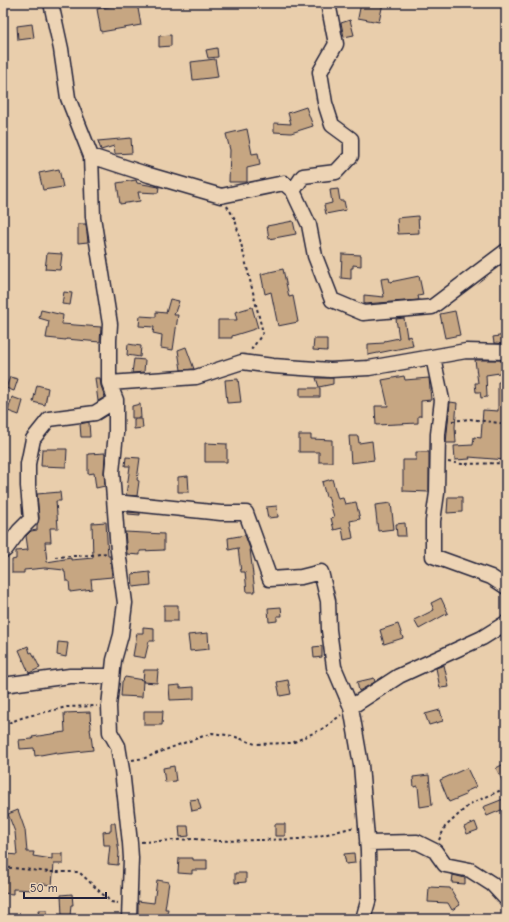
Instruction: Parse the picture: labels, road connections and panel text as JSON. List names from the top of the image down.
{
  "scale_bar": "50 m"
}
